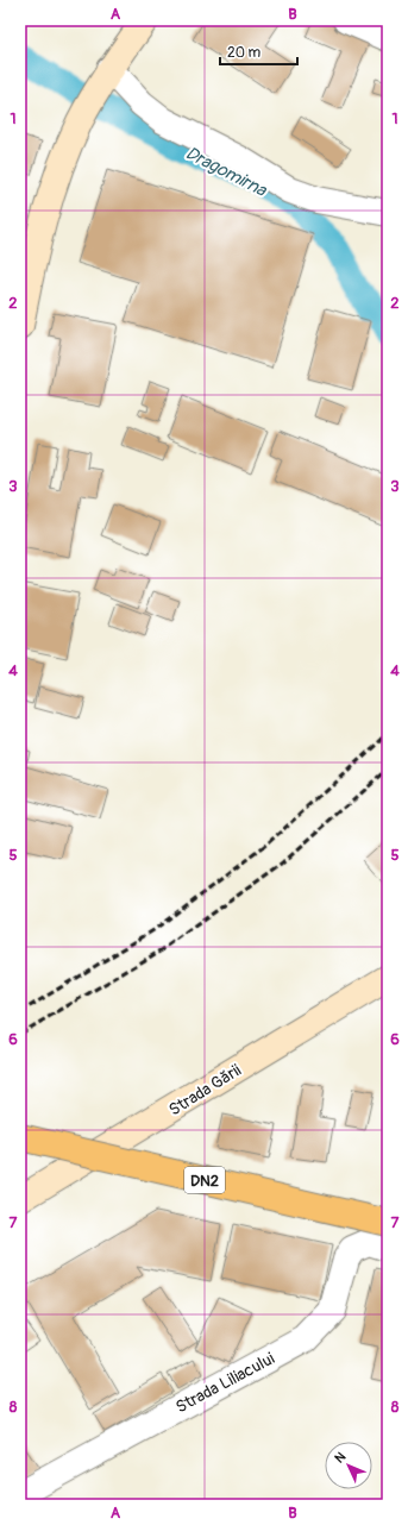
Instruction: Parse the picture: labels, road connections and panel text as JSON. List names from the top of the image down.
{
  "streets": {
    "main road": ["DN2"],
    "street": ["Strada Gării", "Strada Liliacului"]
  },
  "water": ["Dragomirna"],
  "scale_bar": "20 m",
  "north": "top left",
  "grid": {
    "columns": ["A", "B"],
    "rows": [
      "1",
      "2",
      "3",
      "4",
      "5",
      "6",
      "7",
      "8"
    ]
  }
}
